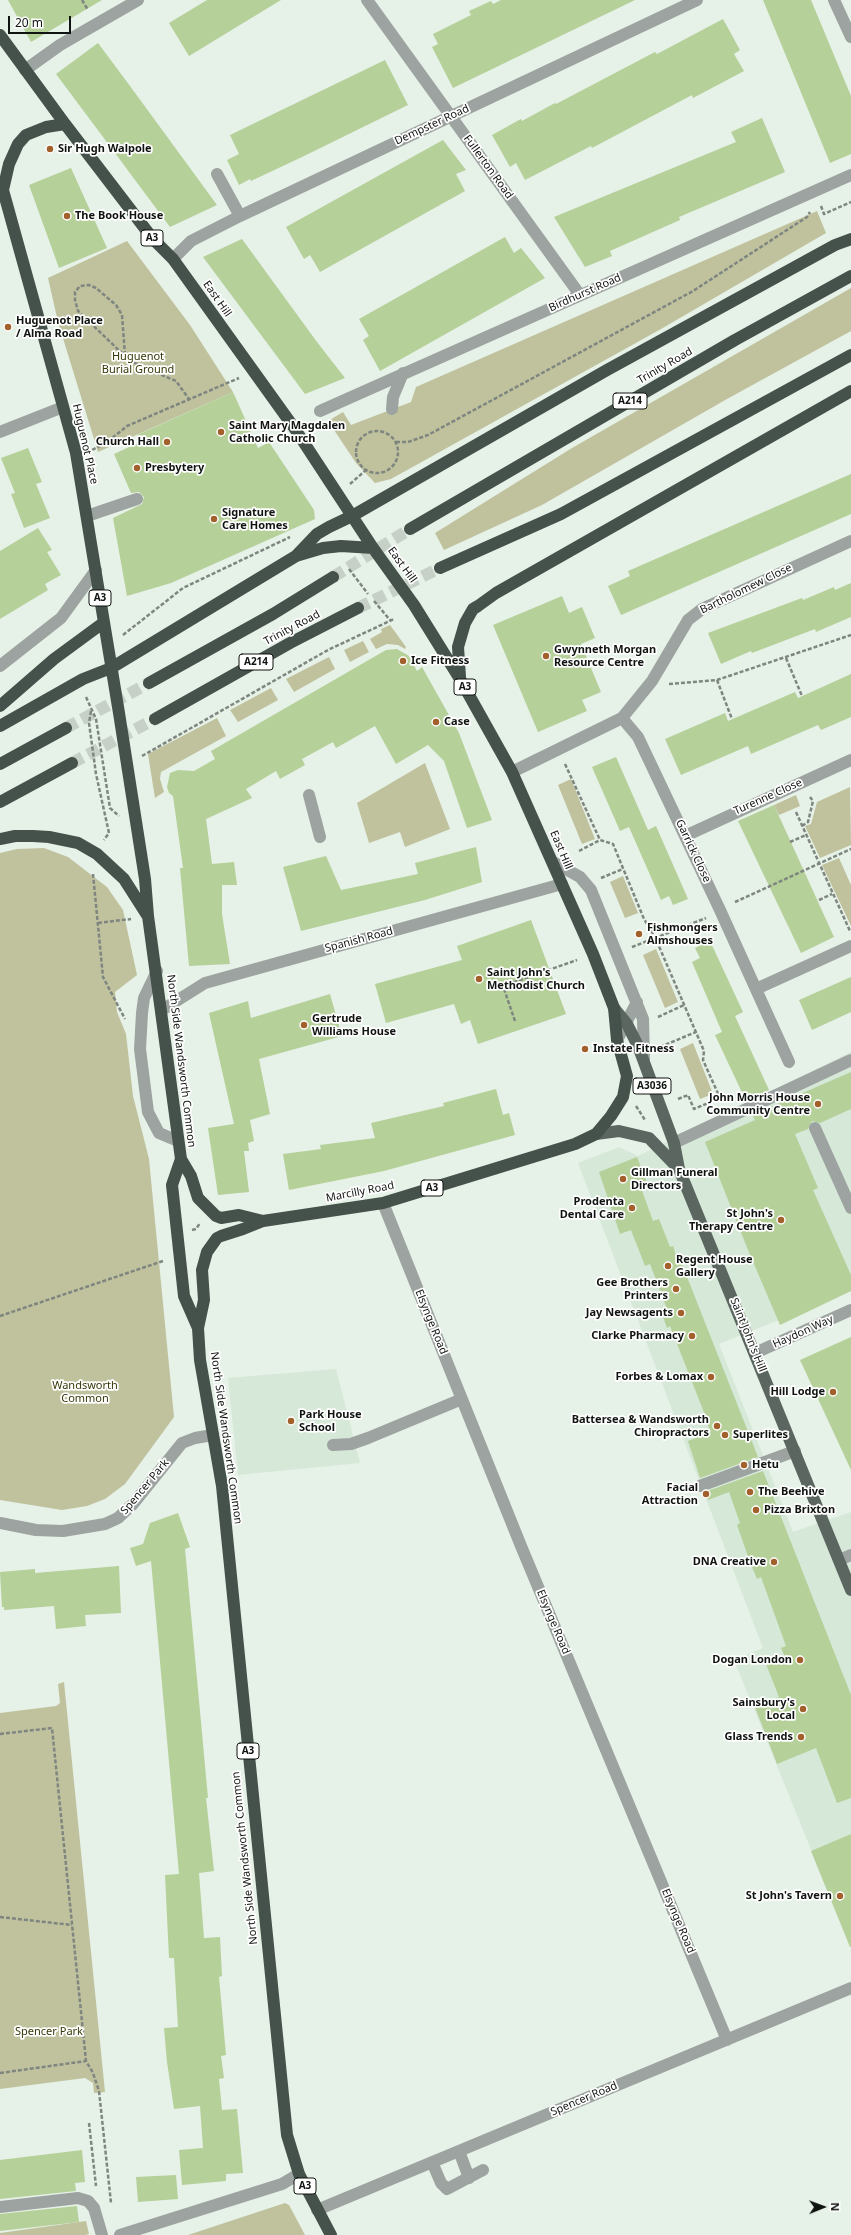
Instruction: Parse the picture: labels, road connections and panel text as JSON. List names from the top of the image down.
{
  "streets": {
    "highway": [
      "A3",
      "East Hill",
      "Trinity Road",
      "A214",
      "Huguenot Place",
      "North Side Wandsworth Common",
      "Marcilly Road"
    ],
    "main road": ["A3036", "Saint John's Hill"],
    "street": [
      "Dempster Road",
      "Fullerton Road",
      "Birdhurst Road",
      "Bartholomew Close",
      "Turenne Close",
      "Garrick Close",
      "Spanish Road",
      "Elsynge Road",
      "Haydon Way",
      "Spencer Park",
      "Spencer Road"
    ]
  },
  "crossings": [
    ["Dempster Road", "Fullerton Road"],
    ["Dempster Road", "East Hill"],
    ["Fullerton Road", "Birdhurst Road"],
    ["A3", "East Hill"],
    ["A3", "Huguenot Place"],
    ["A3", "North Side Wandsworth Common"],
    ["A3", "Marcilly Road"],
    ["East Hill", "Bartholomew Close"],
    ["East Hill", "Spanish Road"],
    ["East Hill", "Marcilly Road"],
    ["East Hill", "Saint John's Hill"],
    ["Huguenot Place", "North Side Wandsworth Common"],
    ["Bartholomew Close", "Garrick Close"],
    ["Turenne Close", "Garrick Close"],
    ["Spanish Road", "North Side Wandsworth Common"],
    ["North Side Wandsworth Common", "Marcilly Road"],
    ["North Side Wandsworth Common", "Spencer Park"],
    ["North Side Wandsworth Common", "Spencer Road"],
    ["Marcilly Road", "Elsynge Road"],
    ["Marcilly Road", "Saint John's Hill"],
    ["Elsynge Road", "Spencer Road"],
    ["Haydon Way", "Saint John's Hill"]
  ],
  "parks": ["Huguenot Burial Ground", "Wandsworth Common", "Spencer Park"],
  "places": [
    "Sir Hugh Walpole",
    "The Book House",
    "Huguenot Place / Alma Road",
    "Saint Mary Magdalen Catholic Church",
    "Church Hall",
    "Presbytery",
    "Signature Care Homes",
    "Gwynneth Morgan Resource Centre",
    "Ice Fitness",
    "Case",
    "Fishmongers Almshouses",
    "Saint John's Methodist Church",
    "Gertrude Williams House",
    "Instate Fitness",
    "John Morris House Community Centre",
    "Gillman Funeral Directors",
    "Prodenta Dental Care",
    "St John's Therapy Centre",
    "Regent House Gallery",
    "Gee Brothers Printers",
    "Jay Newsagents",
    "Clarke Pharmacy",
    "Forbes & Lomax",
    "Hill Lodge",
    "Park House School",
    "Battersea & Wandsworth Chiropractors",
    "Superlites",
    "Hetu",
    "The Beehive",
    "Facial Attraction",
    "Pizza Brixton",
    "DNA Creative",
    "Dogan London",
    "Sainsbury's Local",
    "Glass Trends",
    "St John's Tavern"
  ],
  "scale_bar": "20 m",
  "north": "right"
}
